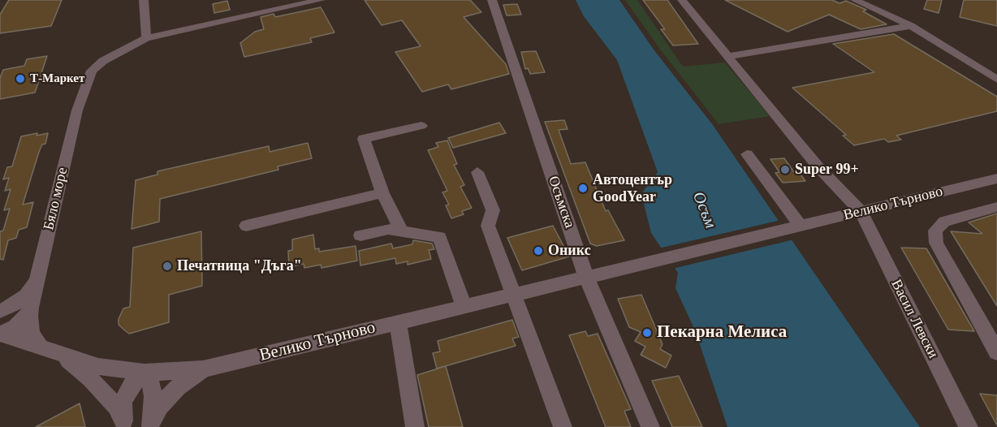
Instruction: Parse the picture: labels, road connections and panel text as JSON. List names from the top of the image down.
{
  "streets": {
    "street": [
      "Бяло море",
      "Осъмска",
      "Велико Търново",
      "Васил Левски"
    ]
  },
  "crossings": [
    ["Осъмска", "Велико Търново"],
    ["Велико Търново", "Васил Левски"]
  ],
  "water": ["Осъм"],
  "places": [
    "Т-Маркет",
    "Super 99+",
    "Автоцентър GoodYear",
    "Оникс",
    "Печатница \"Дъга\"",
    "Пекарна Мелиса"
  ]
}
